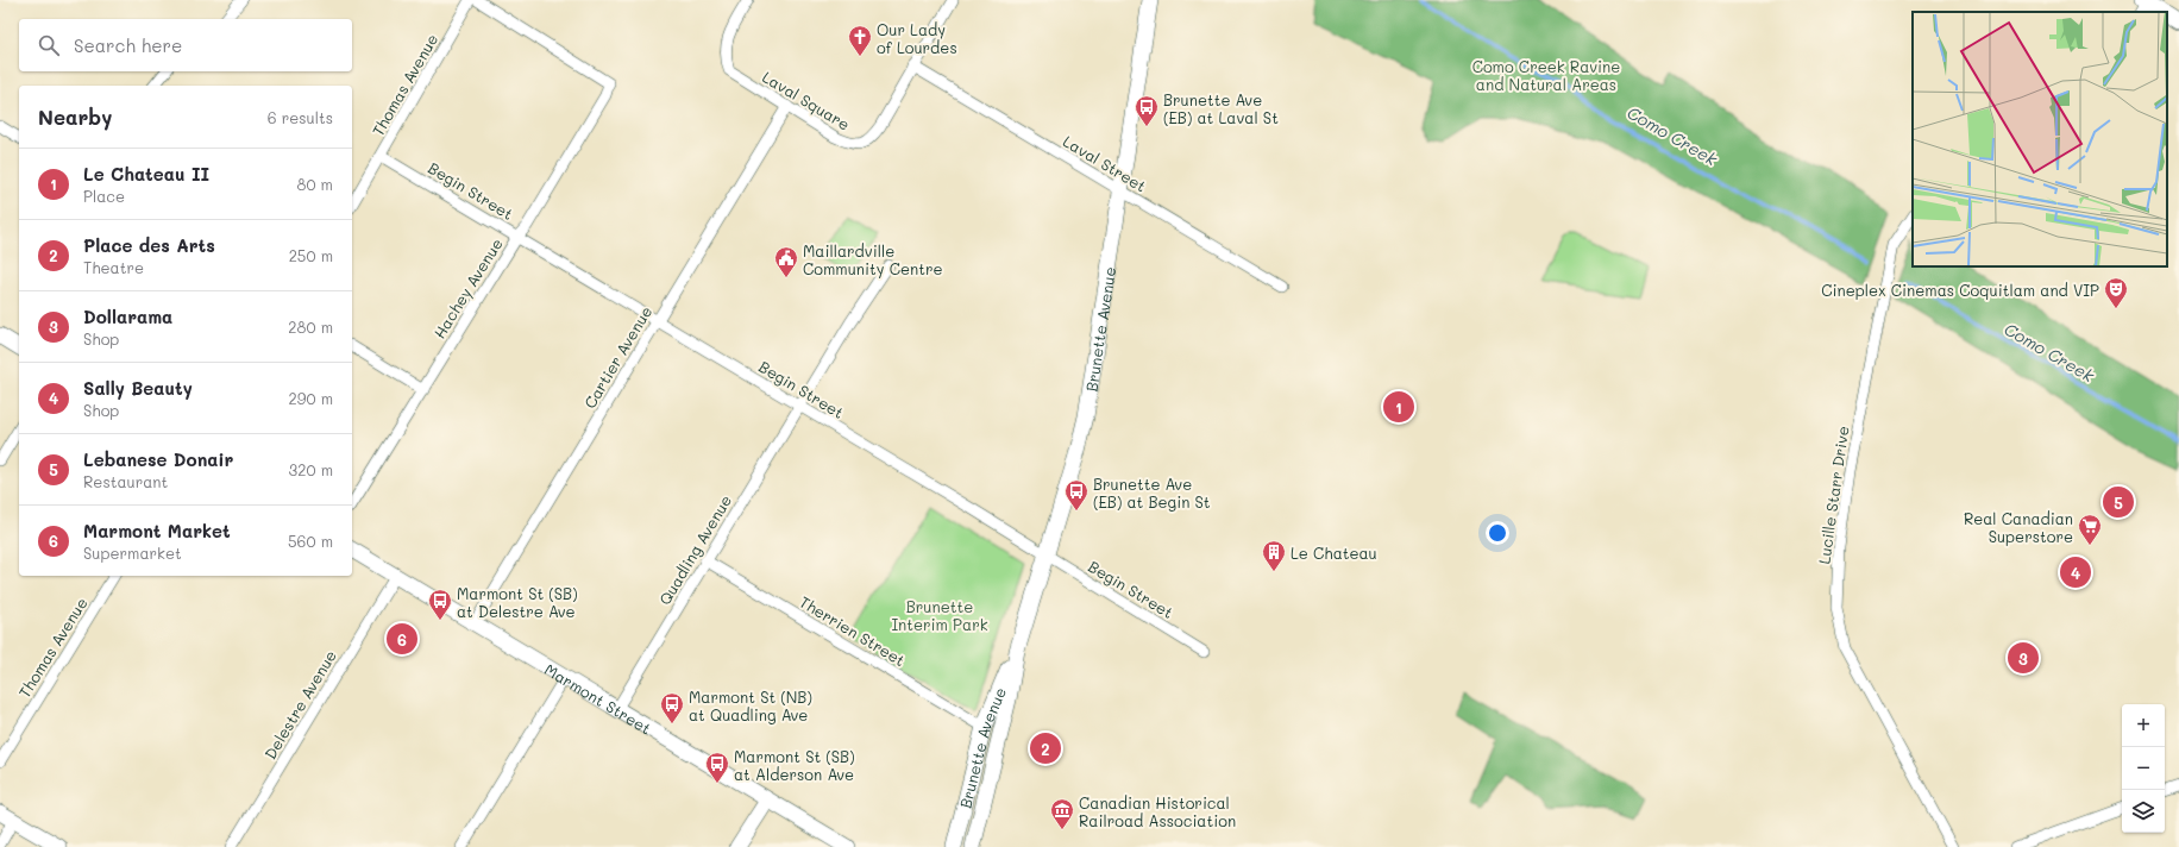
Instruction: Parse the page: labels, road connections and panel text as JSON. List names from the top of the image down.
{
  "streets": {
    "main road": ["Brunette Avenue", "Marmont Street"],
    "street": [
      "Thomas Avenue",
      "Laval Square",
      "Laval Street",
      "Begin Street",
      "Hachey Avenue",
      "Cartier Avenue",
      "Lucille Starr Drive",
      "Quadling Avenue",
      "Therrien Street",
      "Delestre Avenue"
    ]
  },
  "crossings": [
    ["Thomas Avenue", "Begin Street"],
    ["Laval Square", "Laval Street"],
    ["Laval Square", "Cartier Avenue"],
    ["Laval Street", "Brunette Avenue"],
    ["Begin Street", "Hachey Avenue"],
    ["Begin Street", "Brunette Avenue"],
    ["Begin Street", "Cartier Avenue"],
    ["Begin Street", "Quadling Avenue"],
    ["Brunette Avenue", "Therrien Street"],
    ["Cartier Avenue", "Marmont Street"],
    ["Quadling Avenue", "Therrien Street"],
    ["Quadling Avenue", "Marmont Street"],
    ["Marmont Street", "Delestre Avenue"]
  ],
  "water": ["Como Creek"],
  "parks": ["Como Creek Ravine and Natural Areas", "Brunette Interim Park"],
  "places": {
    "church": ["Our Lady of Lourdes"],
    "bus stop": [
      "Brunette Ave (EB) at Laval St",
      "Brunette Ave (EB) at Begin St",
      "Marmont St (SB) at Delestre Ave",
      "Marmont St (NB) at Quadling Ave",
      "Marmont St (SB) at Alderson Ave"
    ],
    "public building": ["Maillardville Community Centre"],
    "theatre": ["Cineplex Cinemas Coquitlam and VIP"],
    "supermarket": ["Real Canadian Superstore"],
    "building": ["Le Chateau"],
    "museum": ["Canadian Historical Railroad Association"]
  },
  "page": {
    "search": "Search here",
    "heading": ["Nearby", "6 results"],
    "list": [
      {
        "mark": "1",
        "name": "Le Chateau II",
        "note": "Place",
        "value": "80 m"
      },
      {
        "mark": "2",
        "name": "Place des Arts",
        "note": "Theatre",
        "value": "250 m"
      },
      {
        "mark": "3",
        "name": "Dollarama",
        "note": "Shop",
        "value": "280 m"
      },
      {
        "mark": "4",
        "name": "Sally Beauty",
        "note": "Shop",
        "value": "290 m"
      },
      {
        "mark": "5",
        "name": "Lebanese Donair",
        "note": "Restaurant",
        "value": "320 m"
      },
      {
        "mark": "6",
        "name": "Marmont Market",
        "note": "Supermarket",
        "value": "560 m"
      }
    ],
    "pins": [
      "1",
      "5",
      "4",
      "6",
      "3",
      "2"
    ],
    "map_buttons": ["+", "−"]
  }
}
